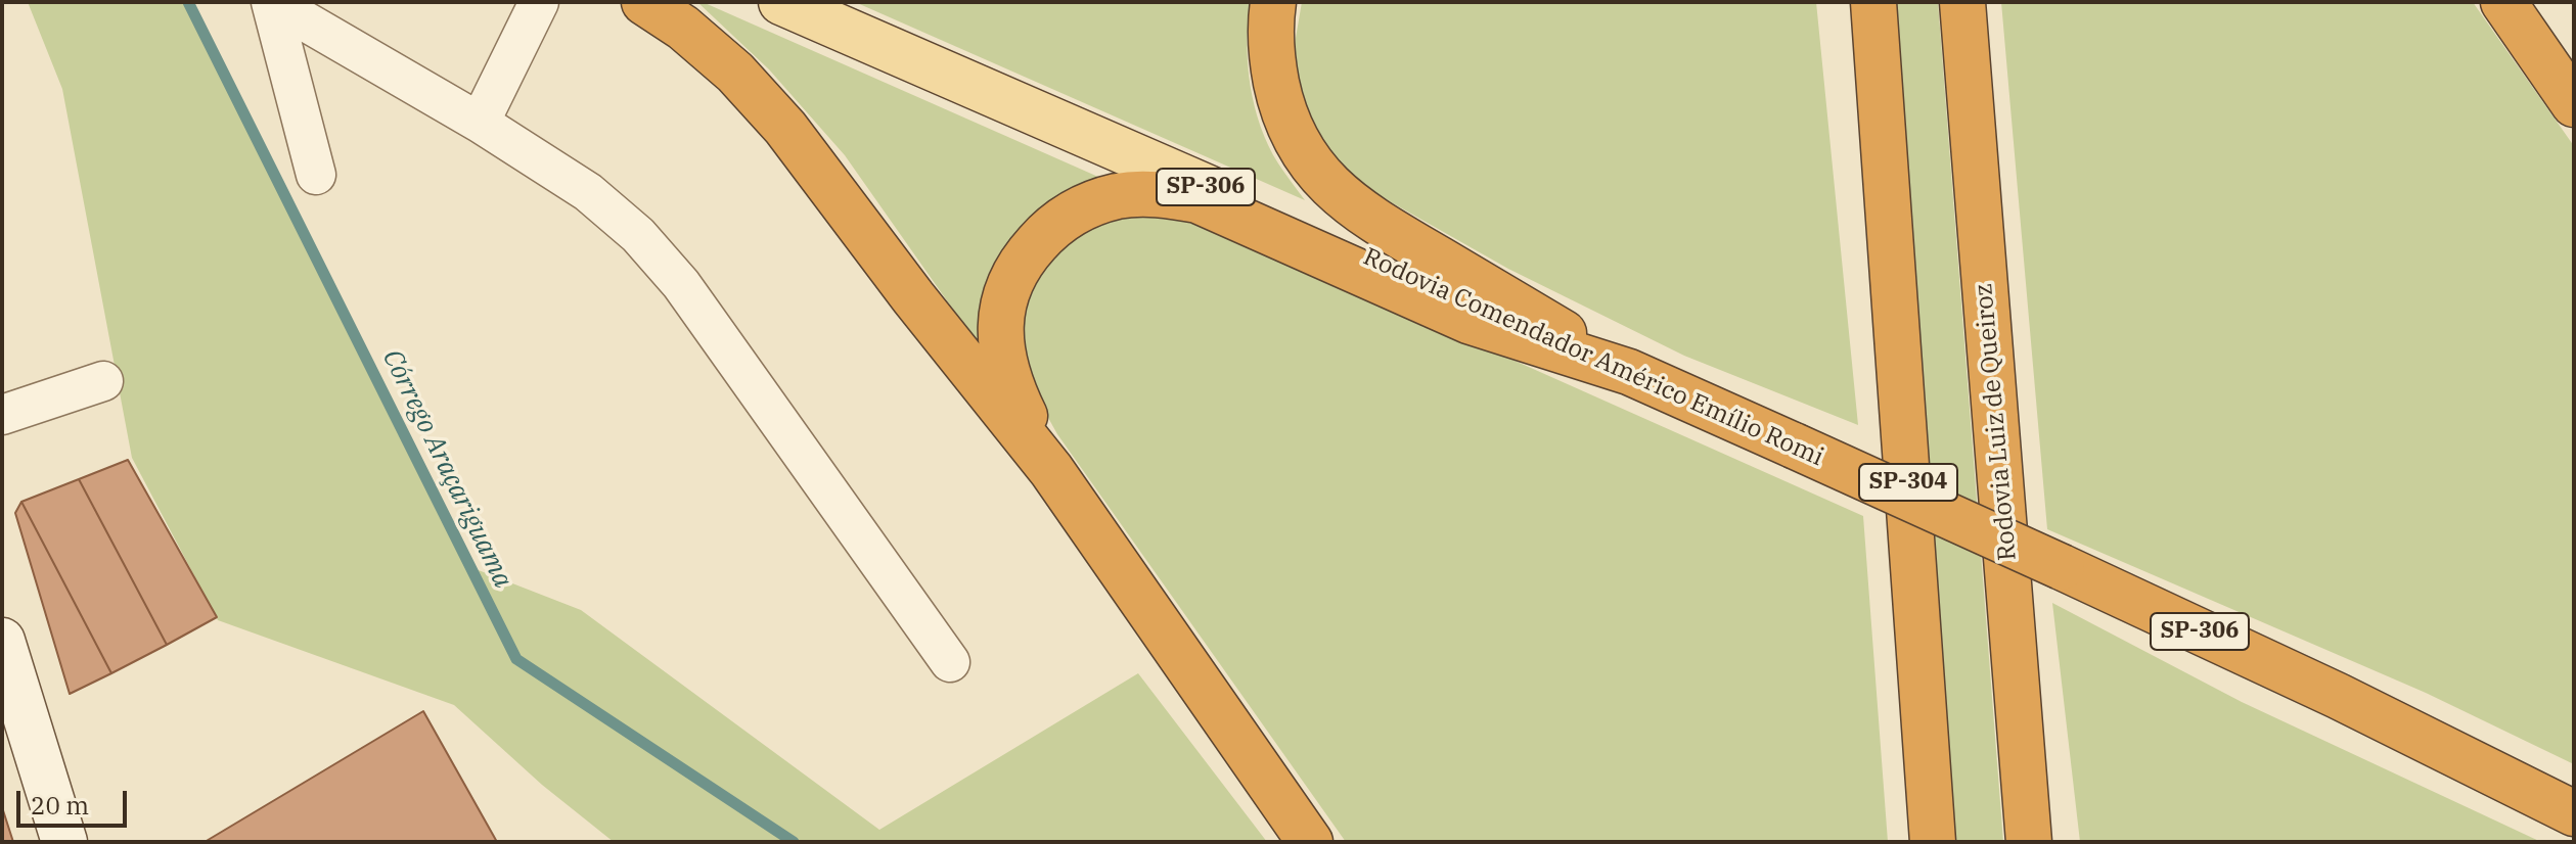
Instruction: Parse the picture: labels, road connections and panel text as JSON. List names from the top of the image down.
{
  "streets": {
    "highway": [
      "SP-306",
      "Rodovia Comendador Américo Emílio Romi",
      "Rodovia Luiz de Queiroz",
      "SP-304"
    ]
  },
  "water": ["Córrego Araçariguama"],
  "scale_bar": "20 m"
}
